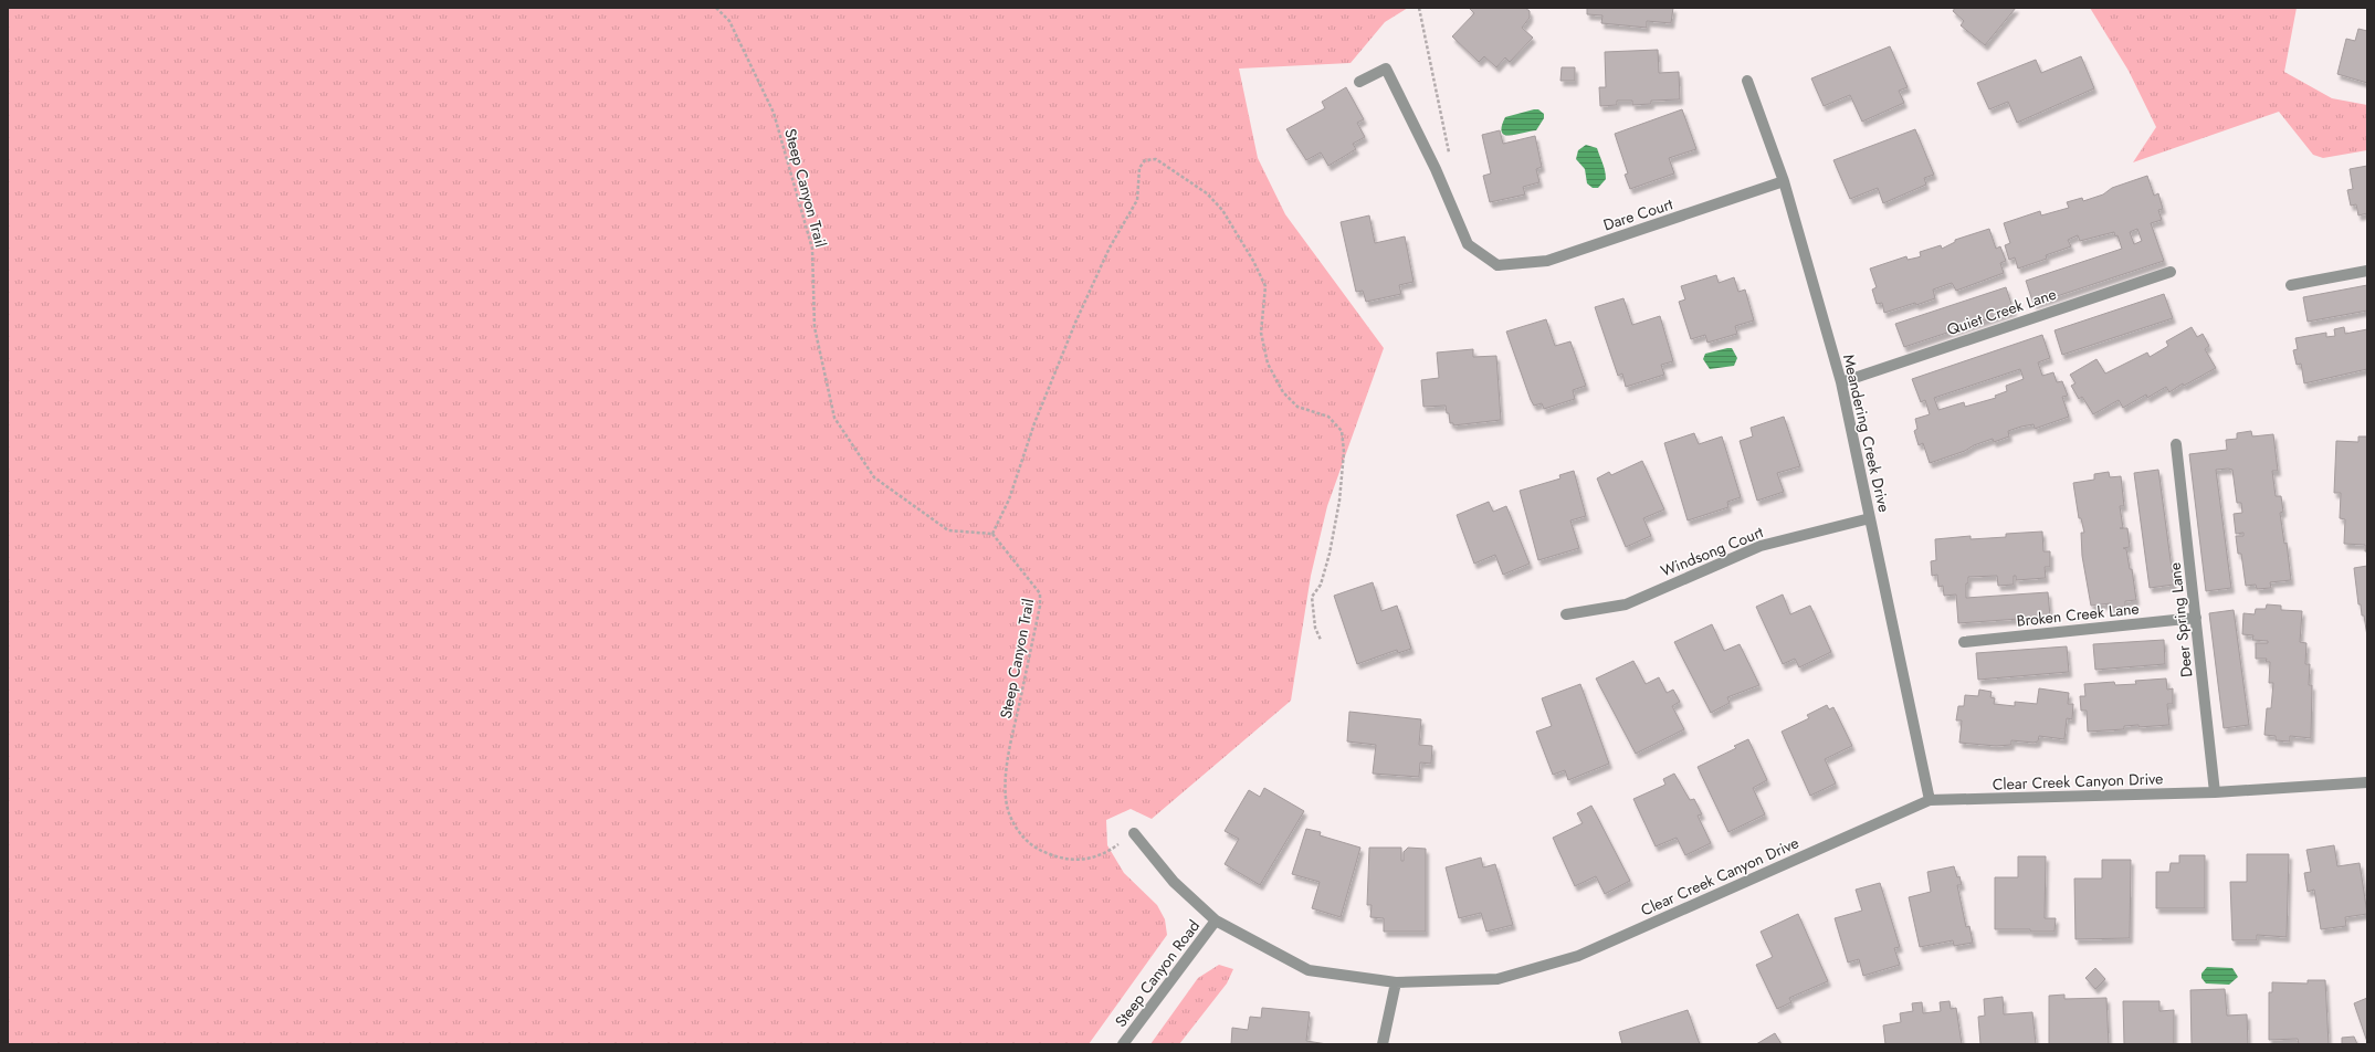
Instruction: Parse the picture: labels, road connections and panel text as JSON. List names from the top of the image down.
{
  "streets": {
    "street": [
      "Dare Court",
      "Quiet Creek Lane",
      "Meandering Creek Drive",
      "Windsong Court",
      "Broken Creek Lane",
      "Deer Spring Lane",
      "Clear Creek Canyon Drive",
      "Steep Canyon Road"
    ],
    "path": ["Steep Canyon Trail"]
  },
  "crossings": [
    ["Steep Canyon Trail", "Clear Creek Canyon Drive"],
    ["Dare Court", "Meandering Creek Drive"],
    ["Quiet Creek Lane", "Meandering Creek Drive"],
    ["Meandering Creek Drive", "Windsong Court"],
    ["Meandering Creek Drive", "Clear Creek Canyon Drive"],
    ["Broken Creek Lane", "Deer Spring Lane"],
    ["Deer Spring Lane", "Clear Creek Canyon Drive"],
    ["Clear Creek Canyon Drive", "Steep Canyon Road"]
  ]
}
